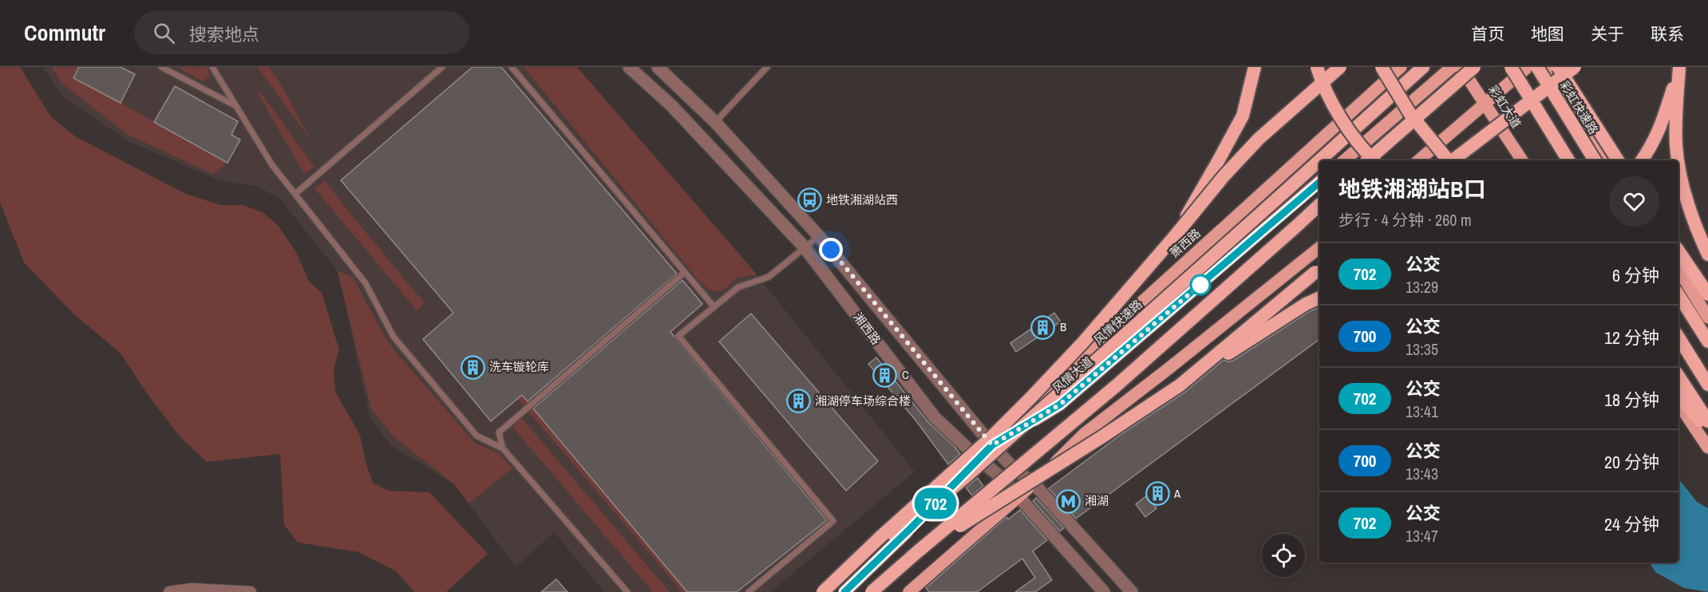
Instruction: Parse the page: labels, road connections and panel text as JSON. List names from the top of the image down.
{
  "streets": {
    "highway": ["彩虹快速路", "风情快速路"],
    "main road": ["彩虹大道", "萧西路", "风情大道"],
    "street": ["湘西路"]
  },
  "crossings": [
    ["萧西路", "湘西路"],
    ["萧西路", "风情大道"],
    ["湘西路", "风情大道"]
  ],
  "places": {
    "bus stop": ["地铁湘湖站西"],
    "building": [
      "B",
      "洗车镟轮库",
      "C",
      "湘湖停车场综合楼",
      "A"
    ],
    "metro station": ["湘湖"]
  },
  "lines": ["bus line 702"],
  "page": {
    "header": "Commutr",
    "search": "搜索地点",
    "nav": [
      "首页",
      "地图",
      "关于",
      "联系"
    ],
    "on_map": "702",
    "heading": ["地铁湘湖站B口", "步行 · 4 分钟 · 260 m"],
    "list": [
      {
        "mark": "702",
        "name": "公交",
        "note": "13:29",
        "value": "6 分钟"
      },
      {
        "mark": "700",
        "name": "公交",
        "note": "13:35",
        "value": "12 分钟"
      },
      {
        "mark": "702",
        "name": "公交",
        "note": "13:41",
        "value": "18 分钟"
      },
      {
        "mark": "700",
        "name": "公交",
        "note": "13:43",
        "value": "20 分钟"
      },
      {
        "mark": "702",
        "name": "公交",
        "note": "13:47",
        "value": "24 分钟"
      }
    ]
  }
}
